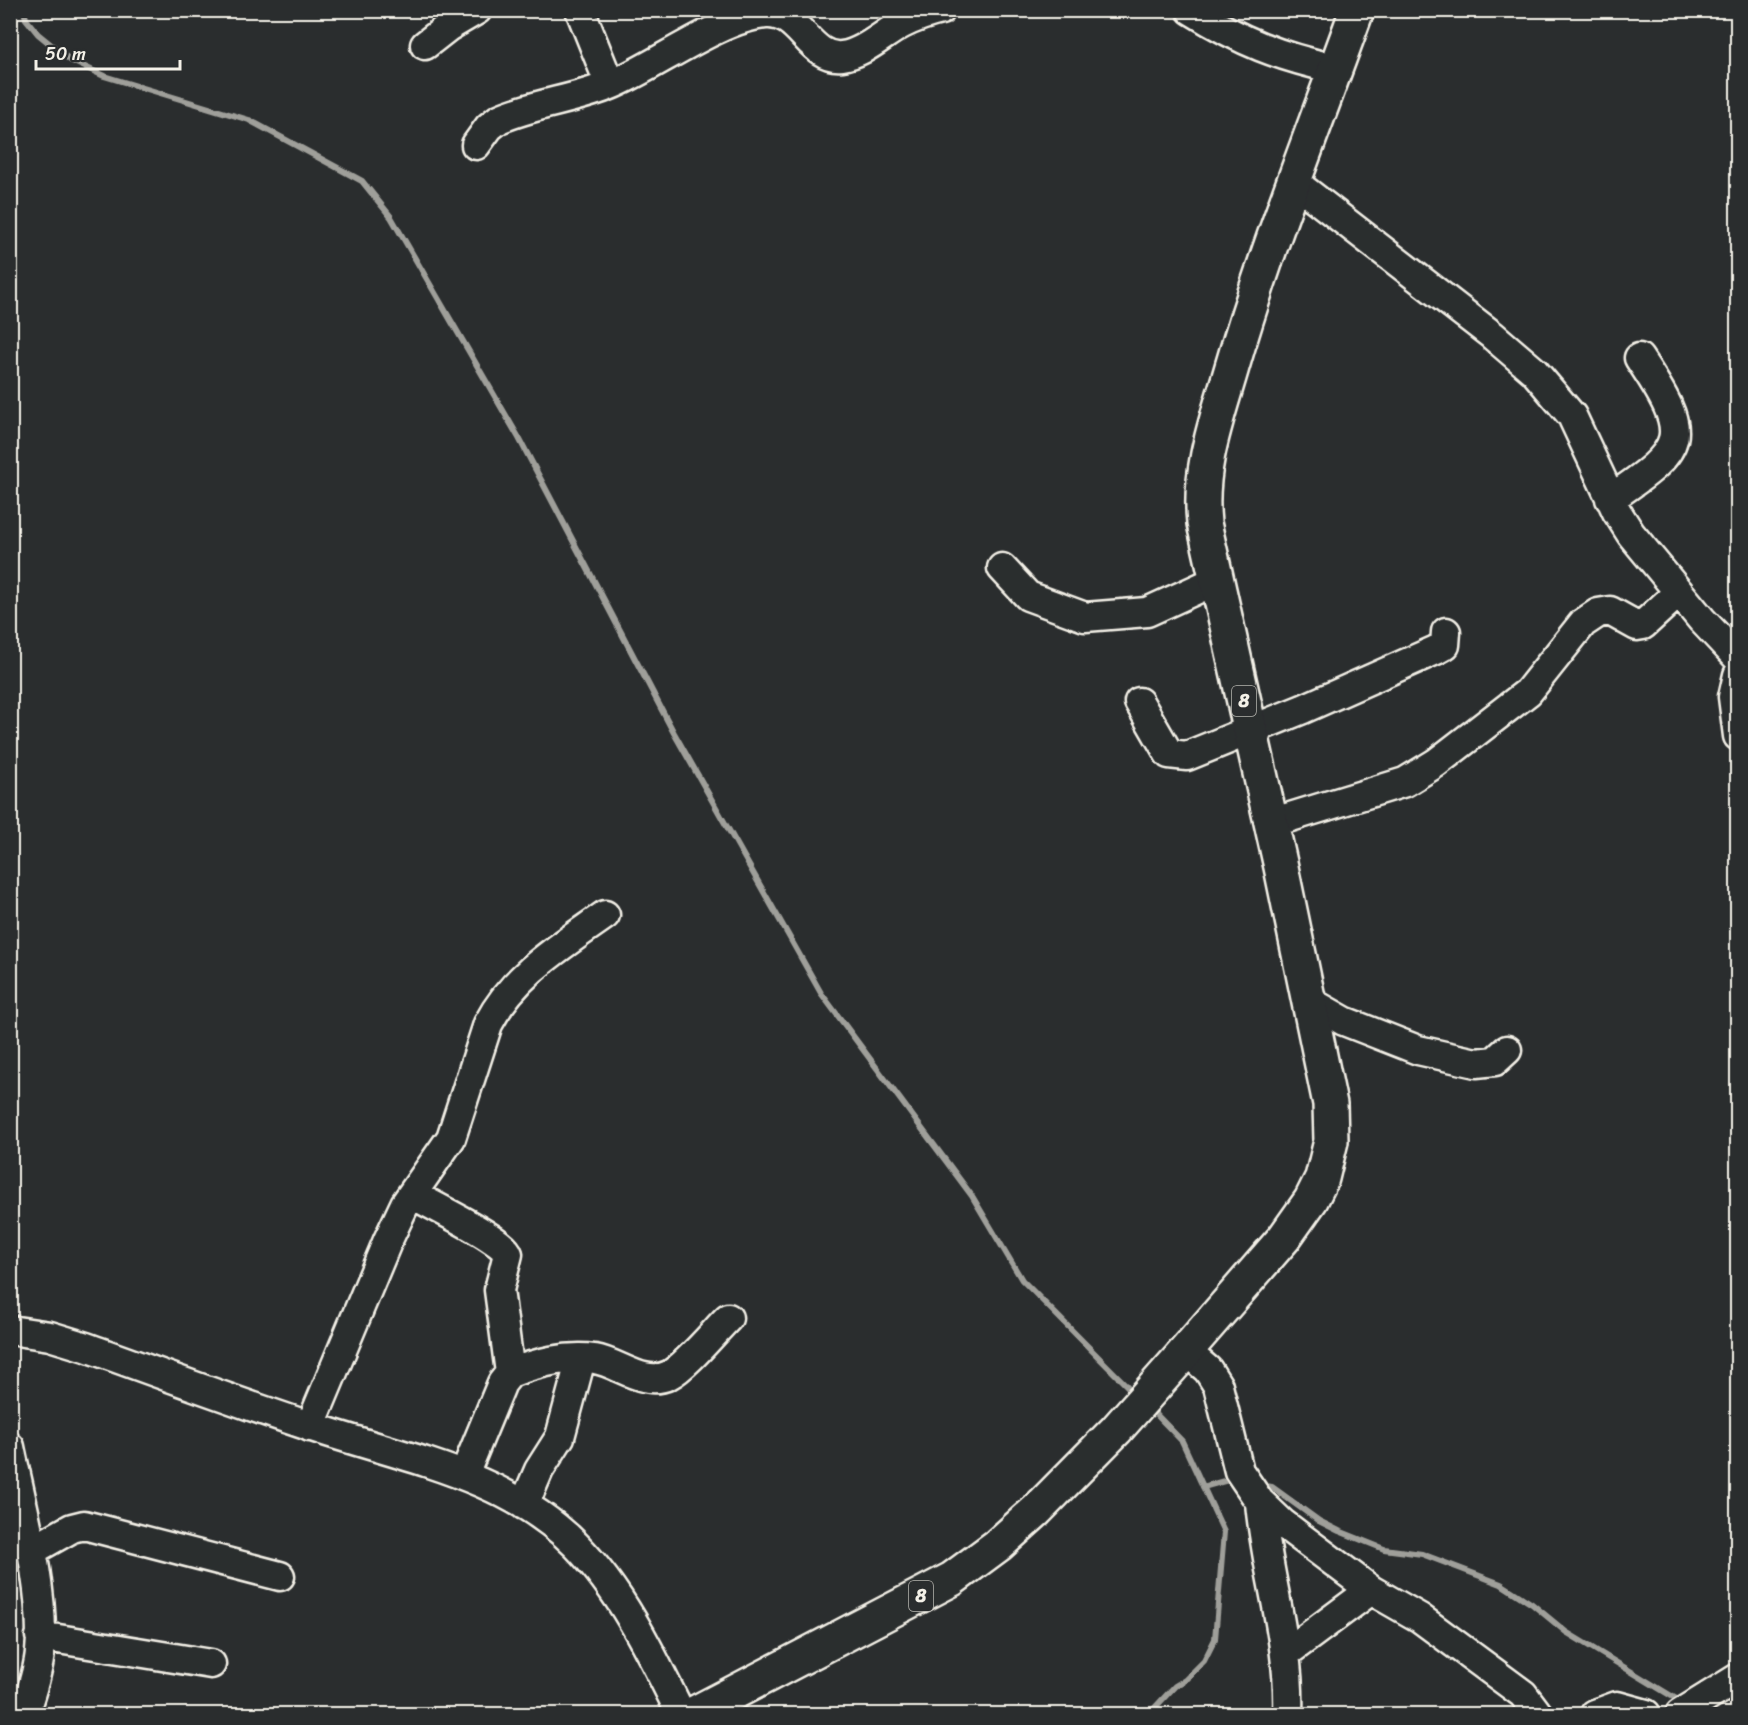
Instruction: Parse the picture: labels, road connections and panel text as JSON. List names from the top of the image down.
{
  "streets": {
    "highway": ["8"]
  },
  "scale_bar": "50 m"
}
